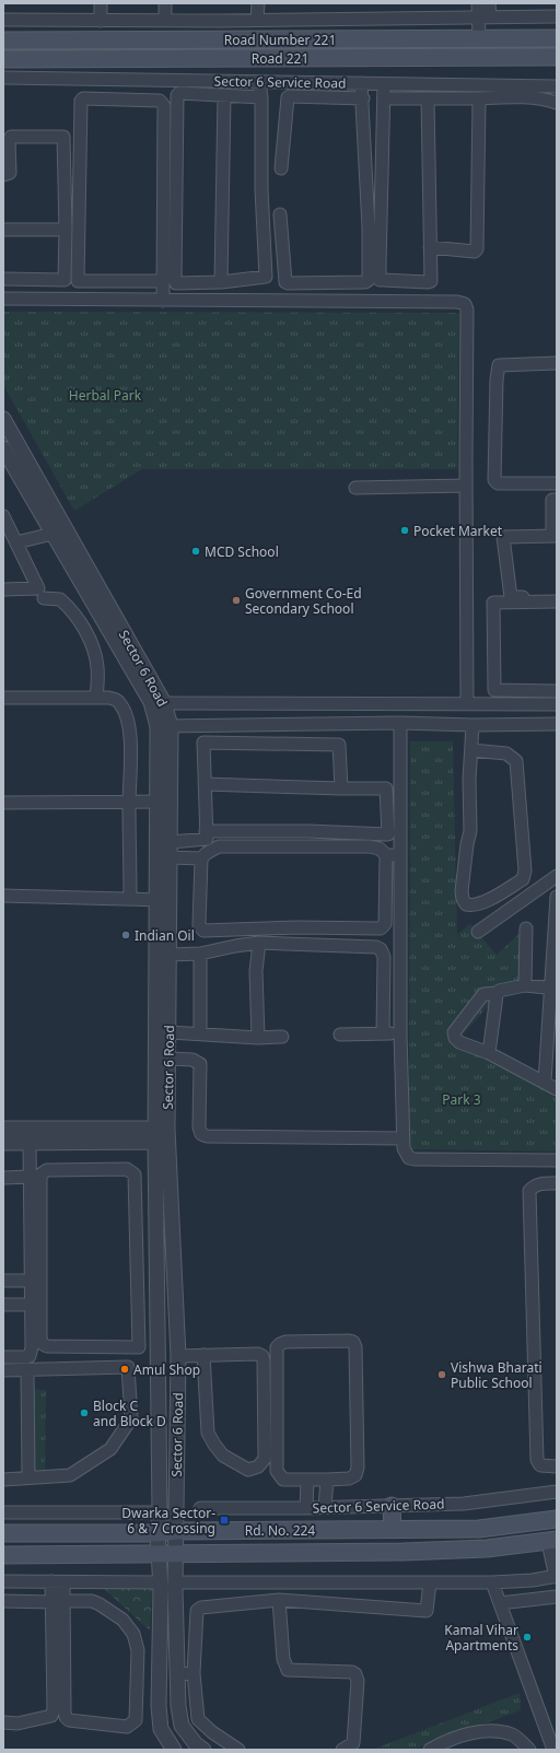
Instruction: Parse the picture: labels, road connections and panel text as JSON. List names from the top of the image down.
{
  "streets": {
    "main road": ["Road Number 221", "Road 221", "Rd. No. 224"],
    "street": ["Sector 6 Service Road", "Sector 6 Road"]
  },
  "crossings": [
    ["Sector 6 Road", "Rd. No. 224"]
  ],
  "parks": ["Herbal Park", "Park 3"],
  "places": {
    "other": [
      "Pocket Market",
      "MCD School",
      "Government Co-Ed Secondary School",
      "Indian Oil",
      "Amul Shop",
      "Vishwa Bharati Public School",
      "Block C and Block D",
      "Kamal Vihar Apartments"
    ],
    "transit": ["Dwarka Sector- 6 & 7 Crossing"]
  }
}
